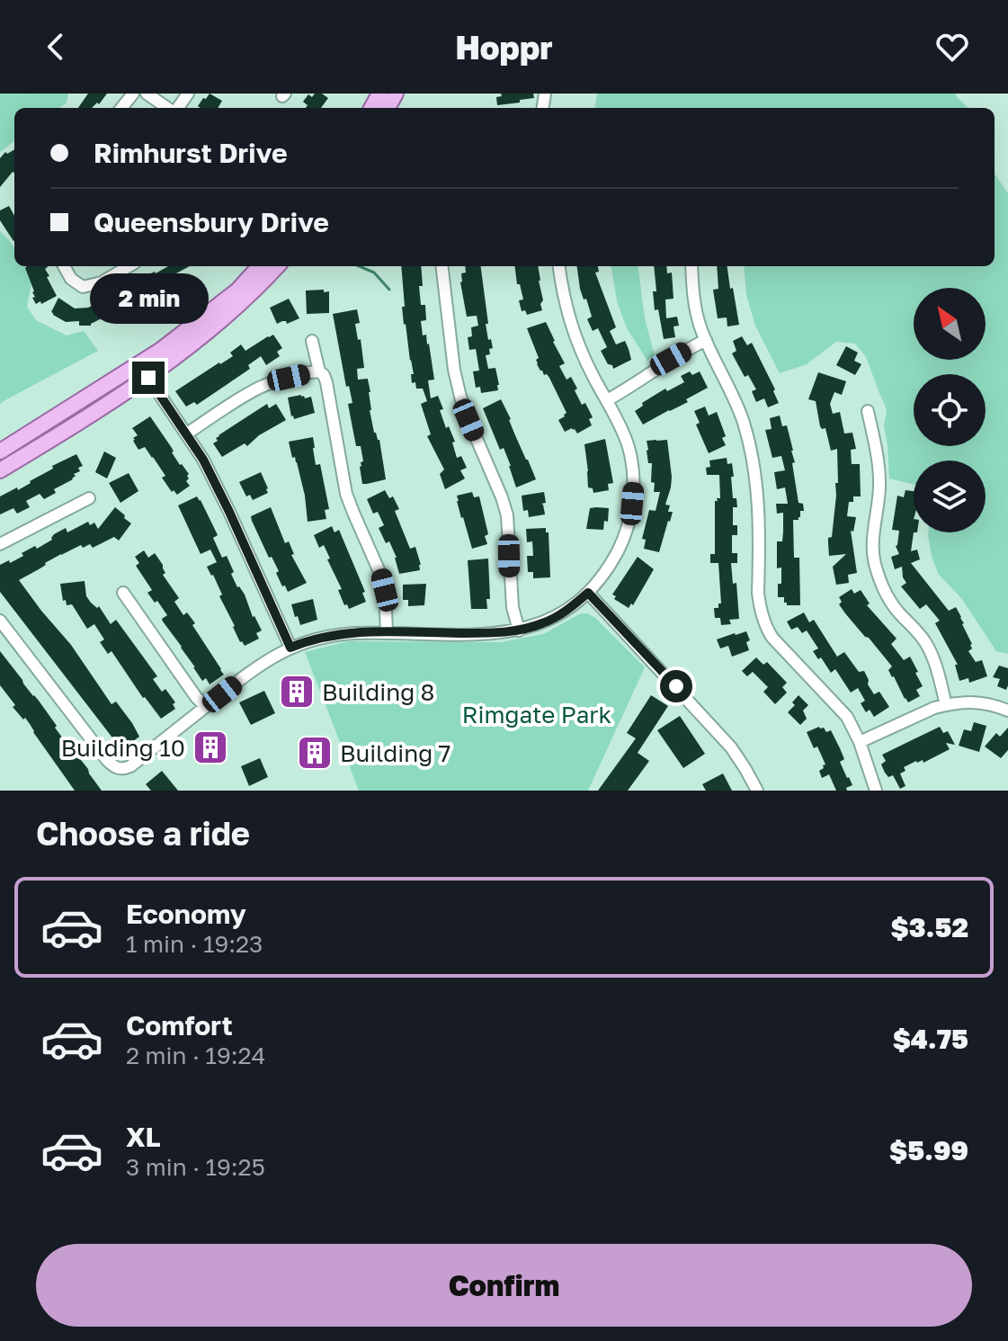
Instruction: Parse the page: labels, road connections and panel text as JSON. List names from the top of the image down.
{
  "parks": ["Rimgate Park"],
  "places": {
    "building": ["Building 8", "Building 10", "Building 7"]
  },
  "north": "top left",
  "page": {
    "header": "Hoppr",
    "banner": ["Rimhurst Drive", "Queensbury Drive"],
    "bubble": "2 min",
    "heading": "Choose a ride",
    "list": [
      {
        "name": "Economy",
        "note": "1 min · 19:23",
        "value": "$3.52"
      },
      {
        "name": "Comfort",
        "note": "2 min · 19:24",
        "value": "$4.75"
      },
      {
        "name": "XL",
        "note": "3 min · 19:25",
        "value": "$5.99"
      }
    ],
    "buttons": "Confirm"
  }
}
